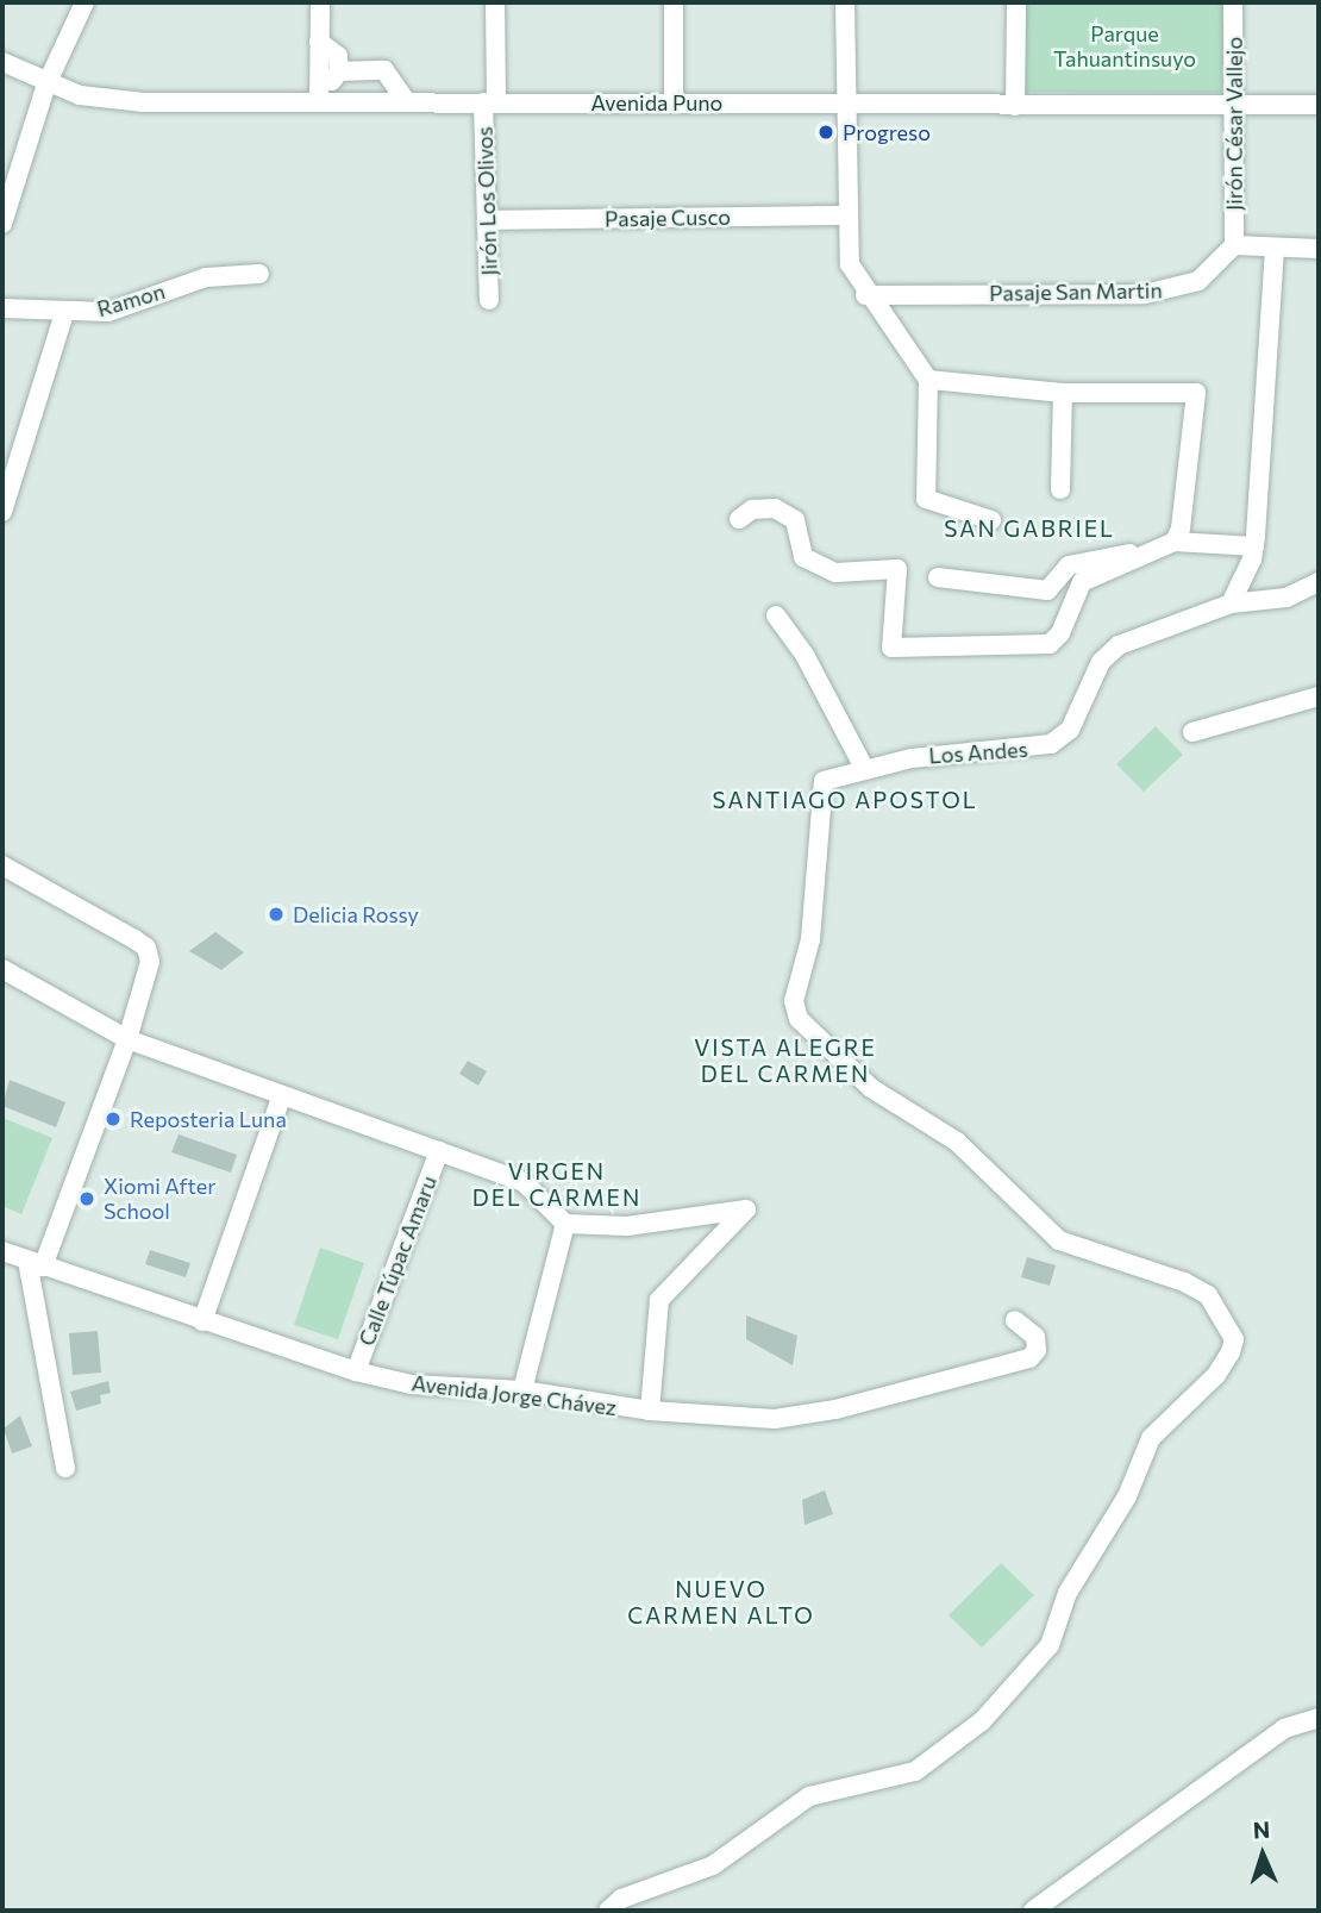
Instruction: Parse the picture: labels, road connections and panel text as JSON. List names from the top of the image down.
{
  "streets": {
    "street": [
      "Avenida Puno",
      "Jirón César Vallejo",
      "Jirón Los Olivos",
      "Pasaje Cusco",
      "Pasaje San Martin",
      "Ramon",
      "Los Andes",
      "Calle Túpac Amaru",
      "Avenida Jorge Chávez"
    ]
  },
  "crossings": [
    ["Avenida Puno", "Jirón César Vallejo"],
    ["Avenida Puno", "Jirón Los Olivos"],
    ["Jirón César Vallejo", "Pasaje San Martin"],
    ["Jirón Los Olivos", "Pasaje Cusco"],
    ["Calle Túpac Amaru", "Avenida Jorge Chávez"]
  ],
  "districts": [
    "SAN GABRIEL",
    "SANTIAGO APOSTOL",
    "VISTA ALEGRE DEL CARMEN",
    "VIRGEN DEL CARMEN",
    "NUEVO CARMEN ALTO"
  ],
  "parks": ["Parque Tahuantinsuyo"],
  "places": [
    "Progreso",
    "Delicia Rossy",
    "Reposteria Luna",
    "Xiomi After School"
  ],
  "north": "top"
}
